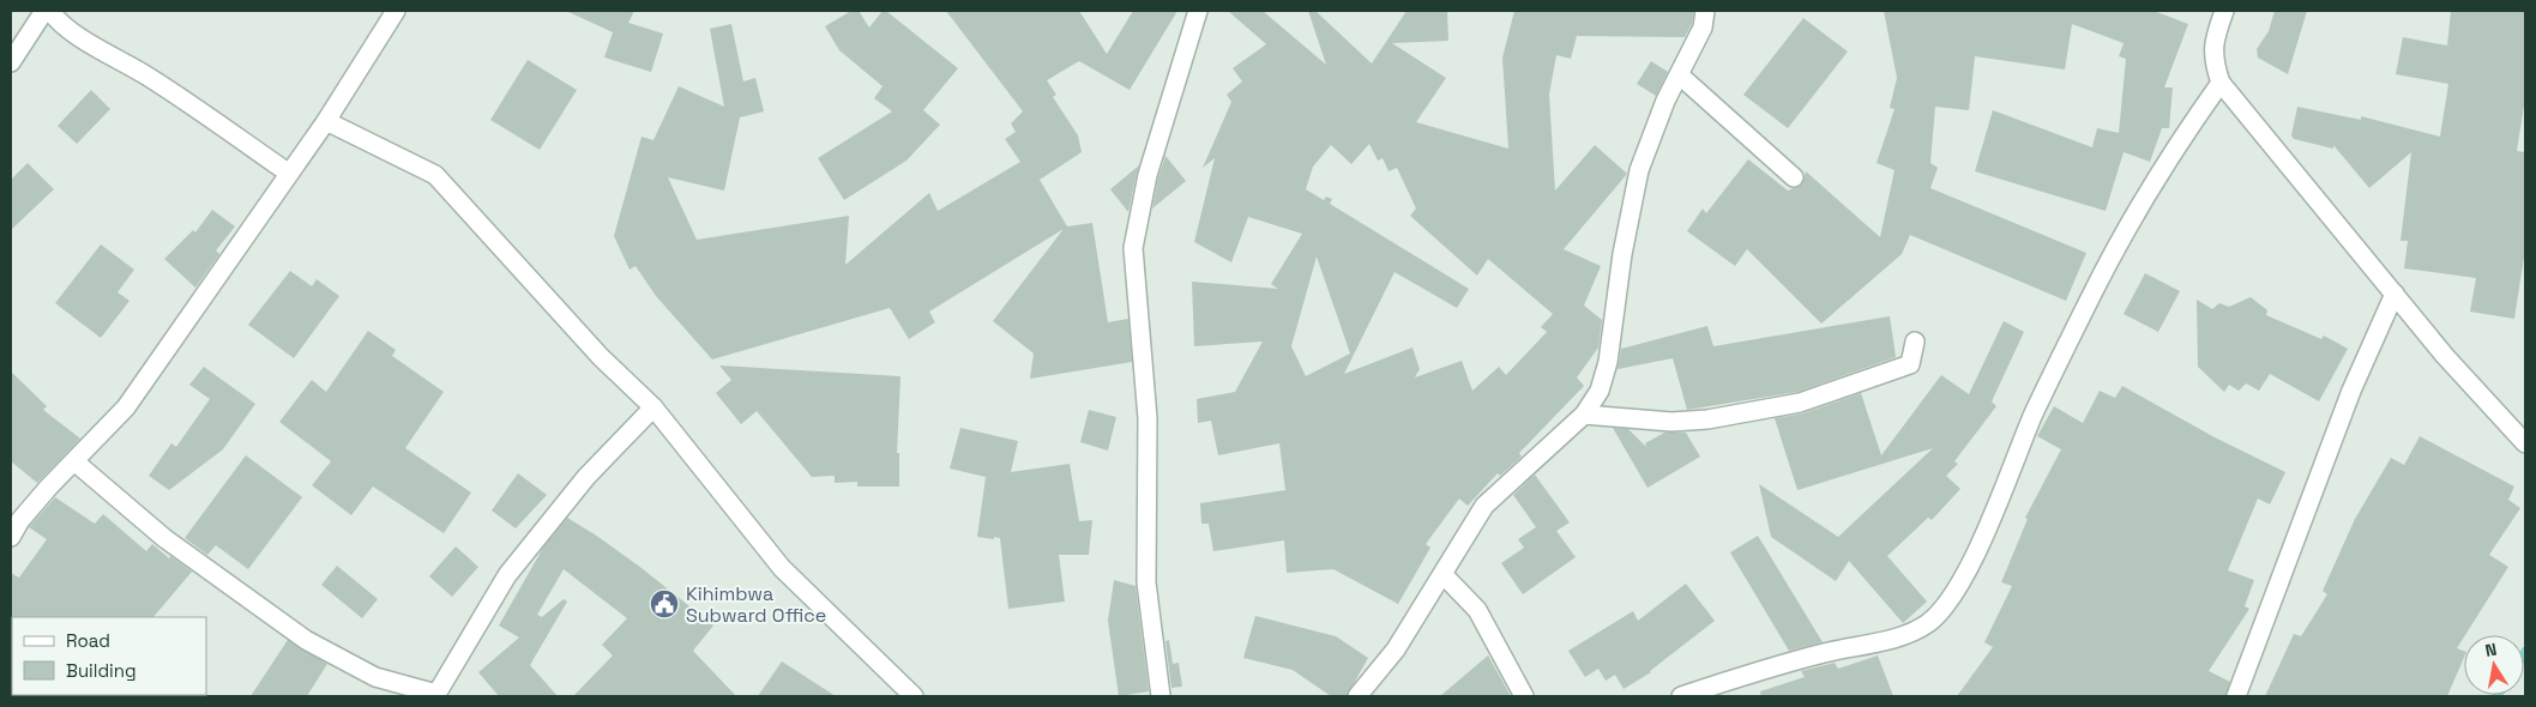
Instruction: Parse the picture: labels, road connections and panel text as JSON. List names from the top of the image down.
{
  "places": {
    "public building": ["Kihimbwa Subward Office"]
  },
  "legend": ["Road", "Building"],
  "north": "top"
}
